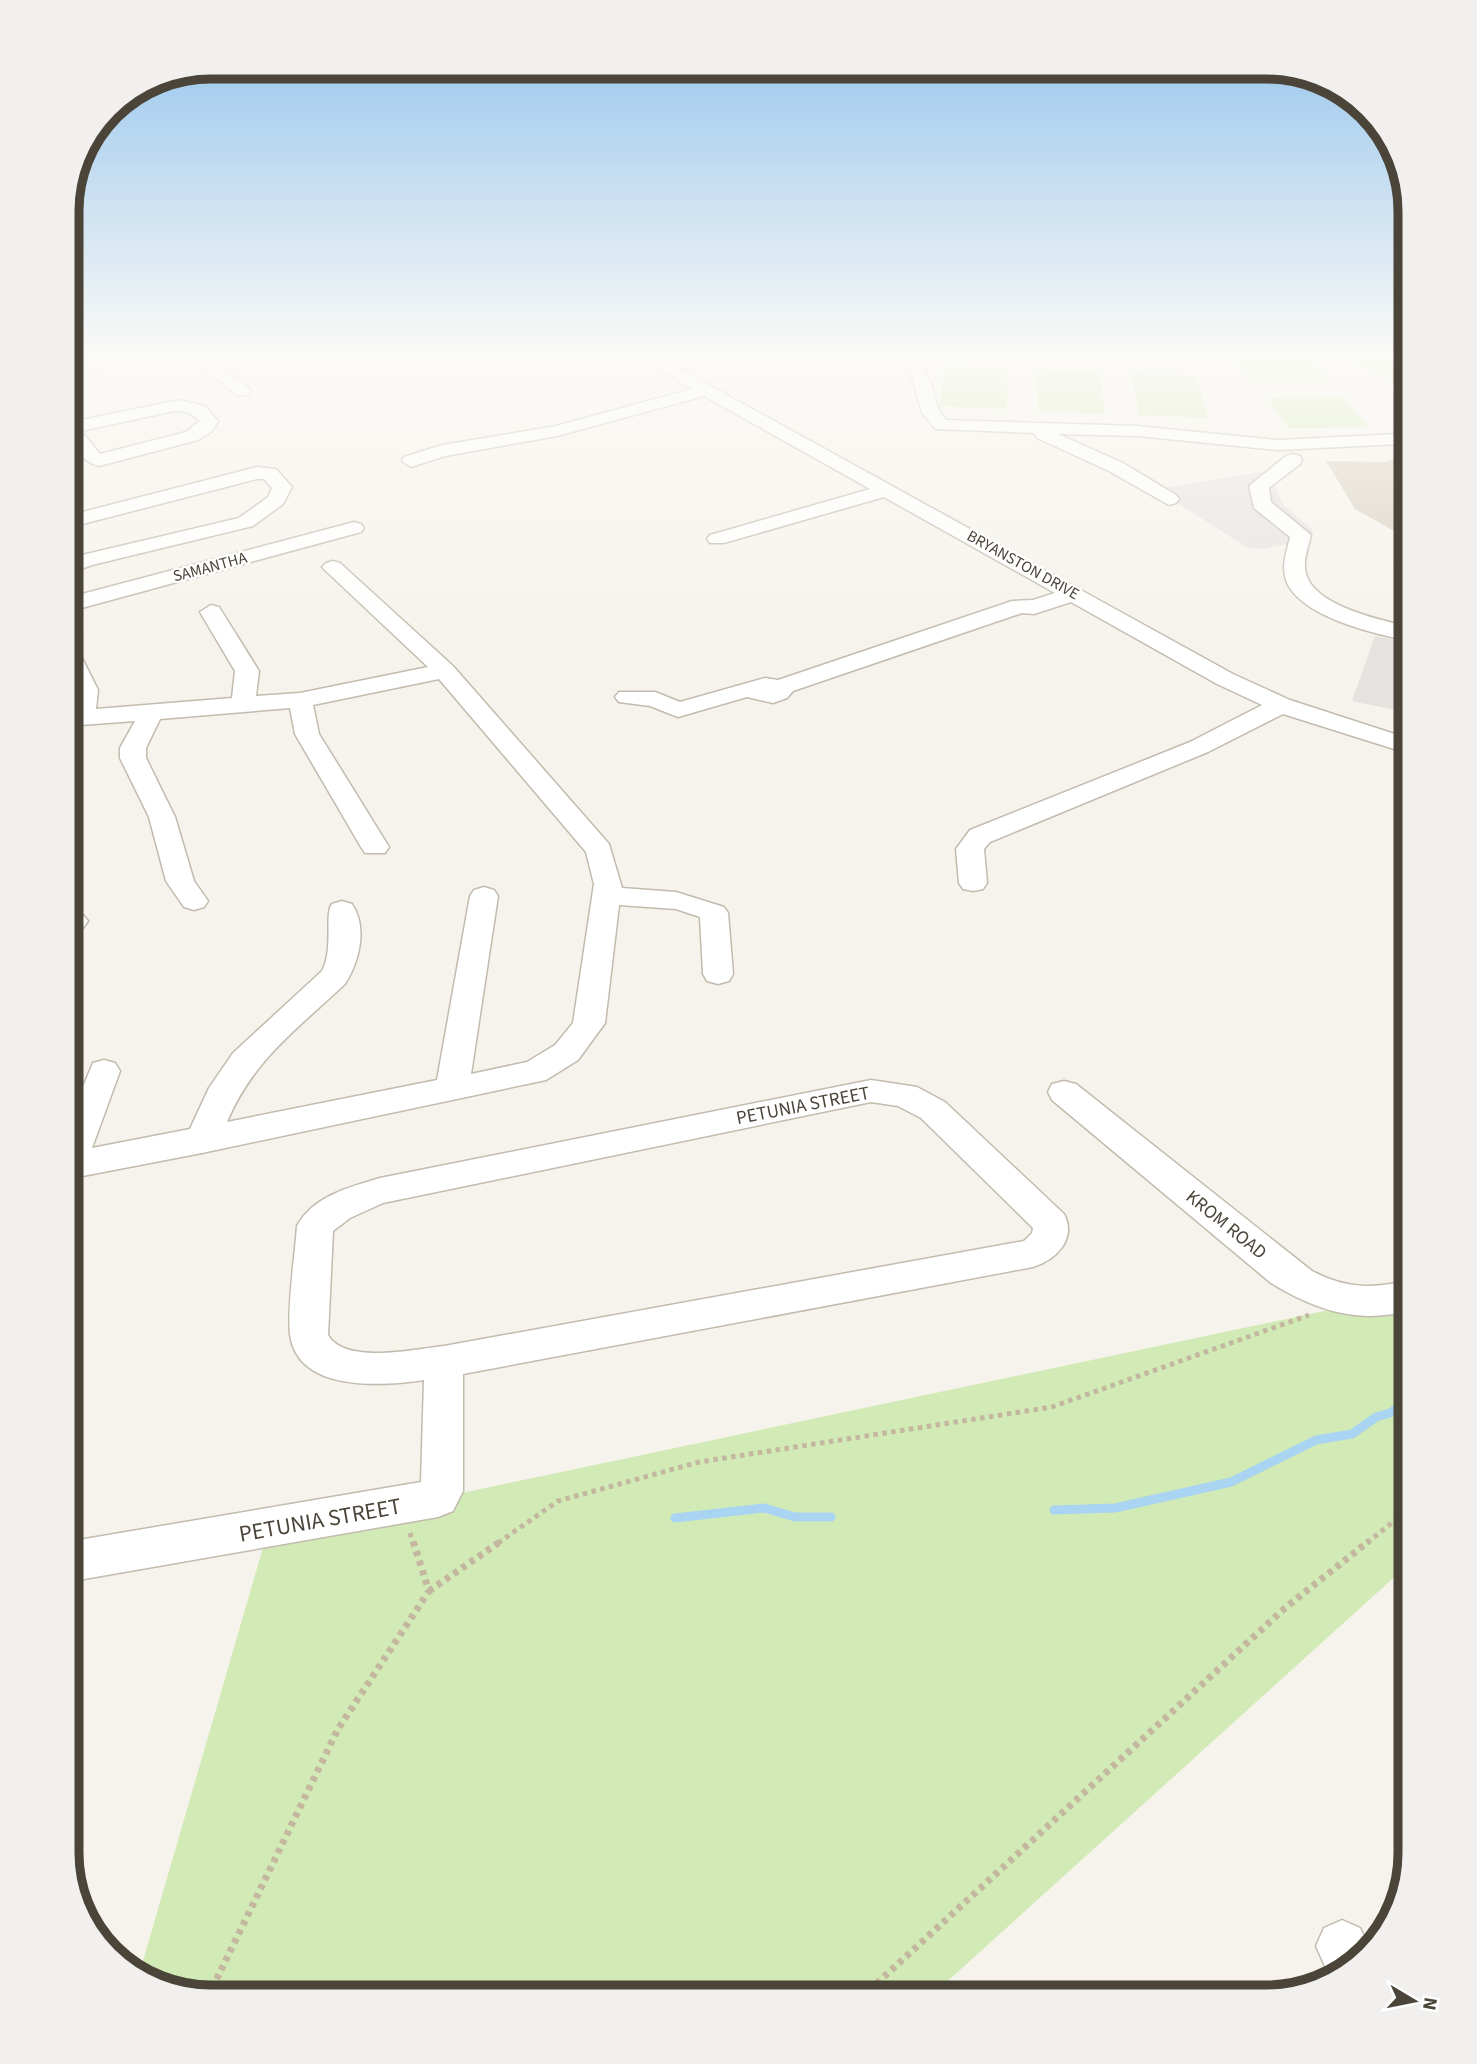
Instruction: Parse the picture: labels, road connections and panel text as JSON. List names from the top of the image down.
{
  "streets": {
    "street": [
      "BRYANSTON DRIVE",
      "SAMANTHA",
      "PETUNIA STREET",
      "KROM ROAD"
    ]
  },
  "north": "right"
}
